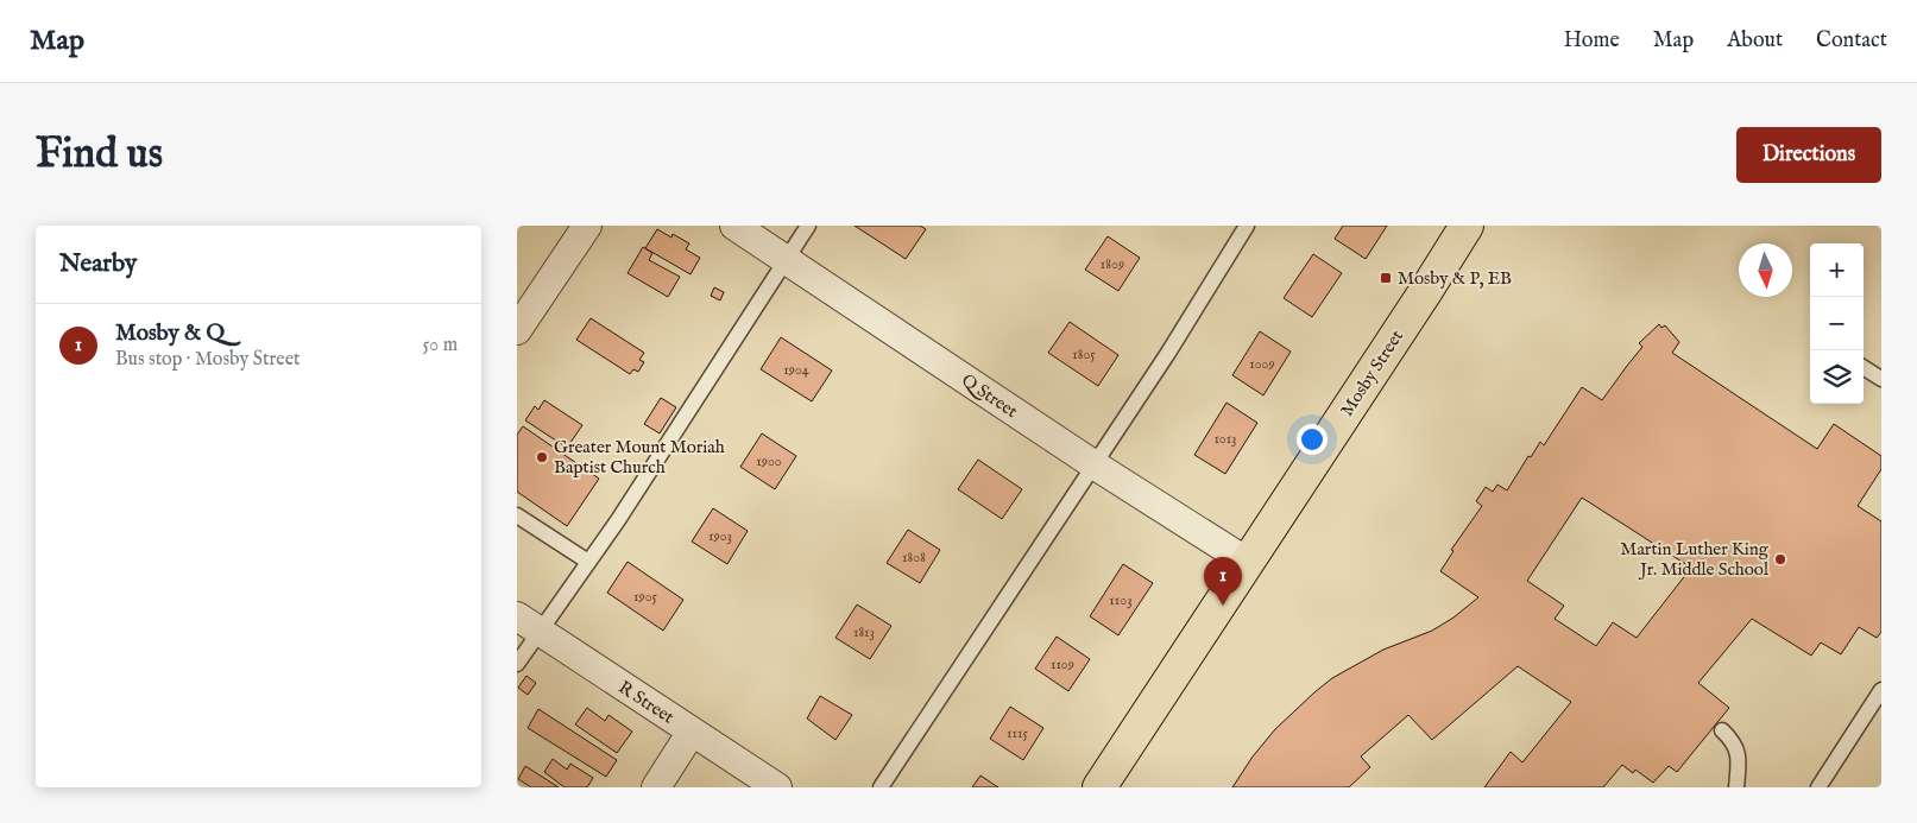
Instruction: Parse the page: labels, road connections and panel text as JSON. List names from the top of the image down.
{
  "streets": {
    "main road": ["Mosby Street"],
    "street": ["Q Street", "R Street"]
  },
  "crossings": [
    ["Mosby Street", "Q Street"]
  ],
  "places": {
    "transit": ["Mosby & P, EB"],
    "other": ["Greater Mount Moriah Baptist Church", "Martin Luther King Jr. Middle School"]
  },
  "house_numbers": [
    "1809",
    "1805",
    "1009",
    "1904",
    "1013",
    "1900",
    "1903",
    "1808",
    "1905",
    "1103",
    "1813",
    "1109",
    "1115"
  ],
  "north": "bottom",
  "page": {
    "header": "Map",
    "nav": [
      "Home",
      "Map",
      "About",
      "Contact"
    ],
    "buttons": "Directions",
    "title": "Find us",
    "heading": "Nearby",
    "map_buttons": ["+", "−"],
    "list": [
      {
        "mark": "1",
        "name": "Mosby & Q",
        "note": "Bus stop · Mosby Street",
        "value": "50 m"
      }
    ],
    "pins": "1"
  }
}
